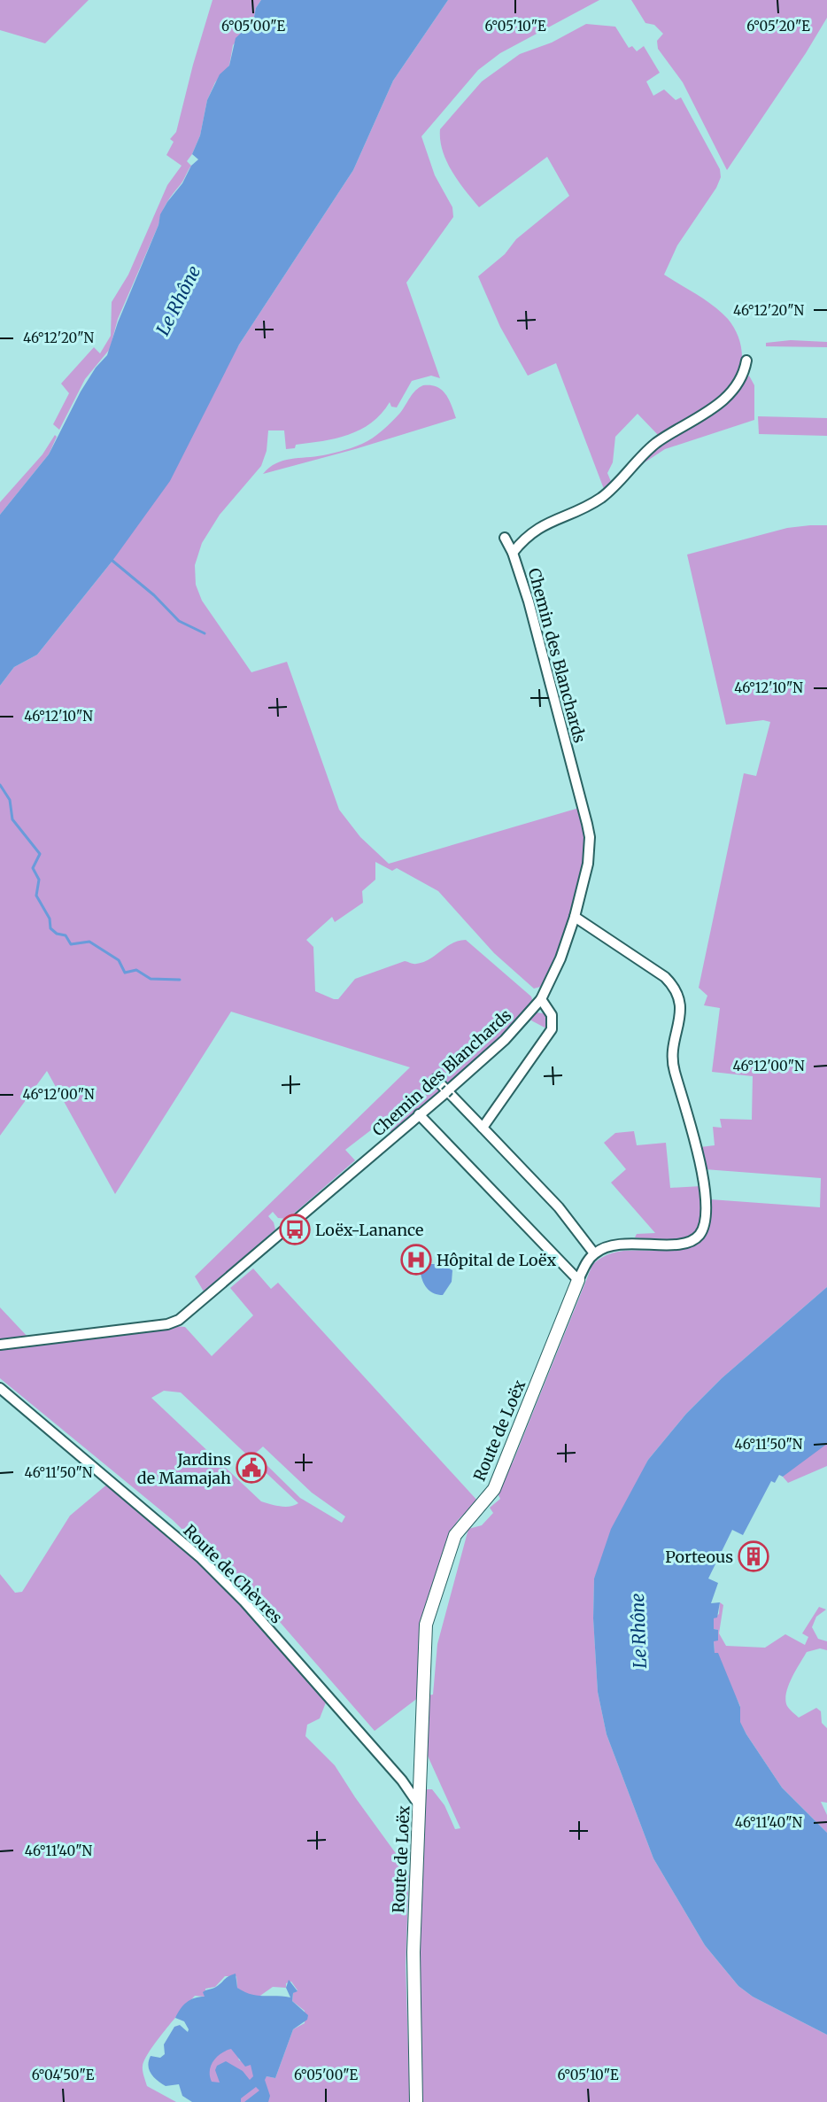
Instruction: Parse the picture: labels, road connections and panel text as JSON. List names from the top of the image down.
{
  "streets": {
    "street": ["Chemin des Blanchards", "Route de Loëx", "Route de Chèvres"]
  },
  "crossings": [
    ["Route de Loëx", "Route de Chèvres"]
  ],
  "water": ["Le Rhône"],
  "places": {
    "bus stop": ["Loëx-Lanance"],
    "hospital": ["Hôpital de Loëx"],
    "public building": ["Jardins de Mamajah"],
    "building": ["Porteous"]
  },
  "coordinates": [
    "6°05'00\"E",
    "6°05'10\"E",
    "6°05'20\"E",
    "46°12'20\"N",
    "46°12'10\"N",
    "46°12'00\"N",
    "46°11'50\"N",
    "46°11'40\"N",
    "6°04'50\"E"
  ]
}
